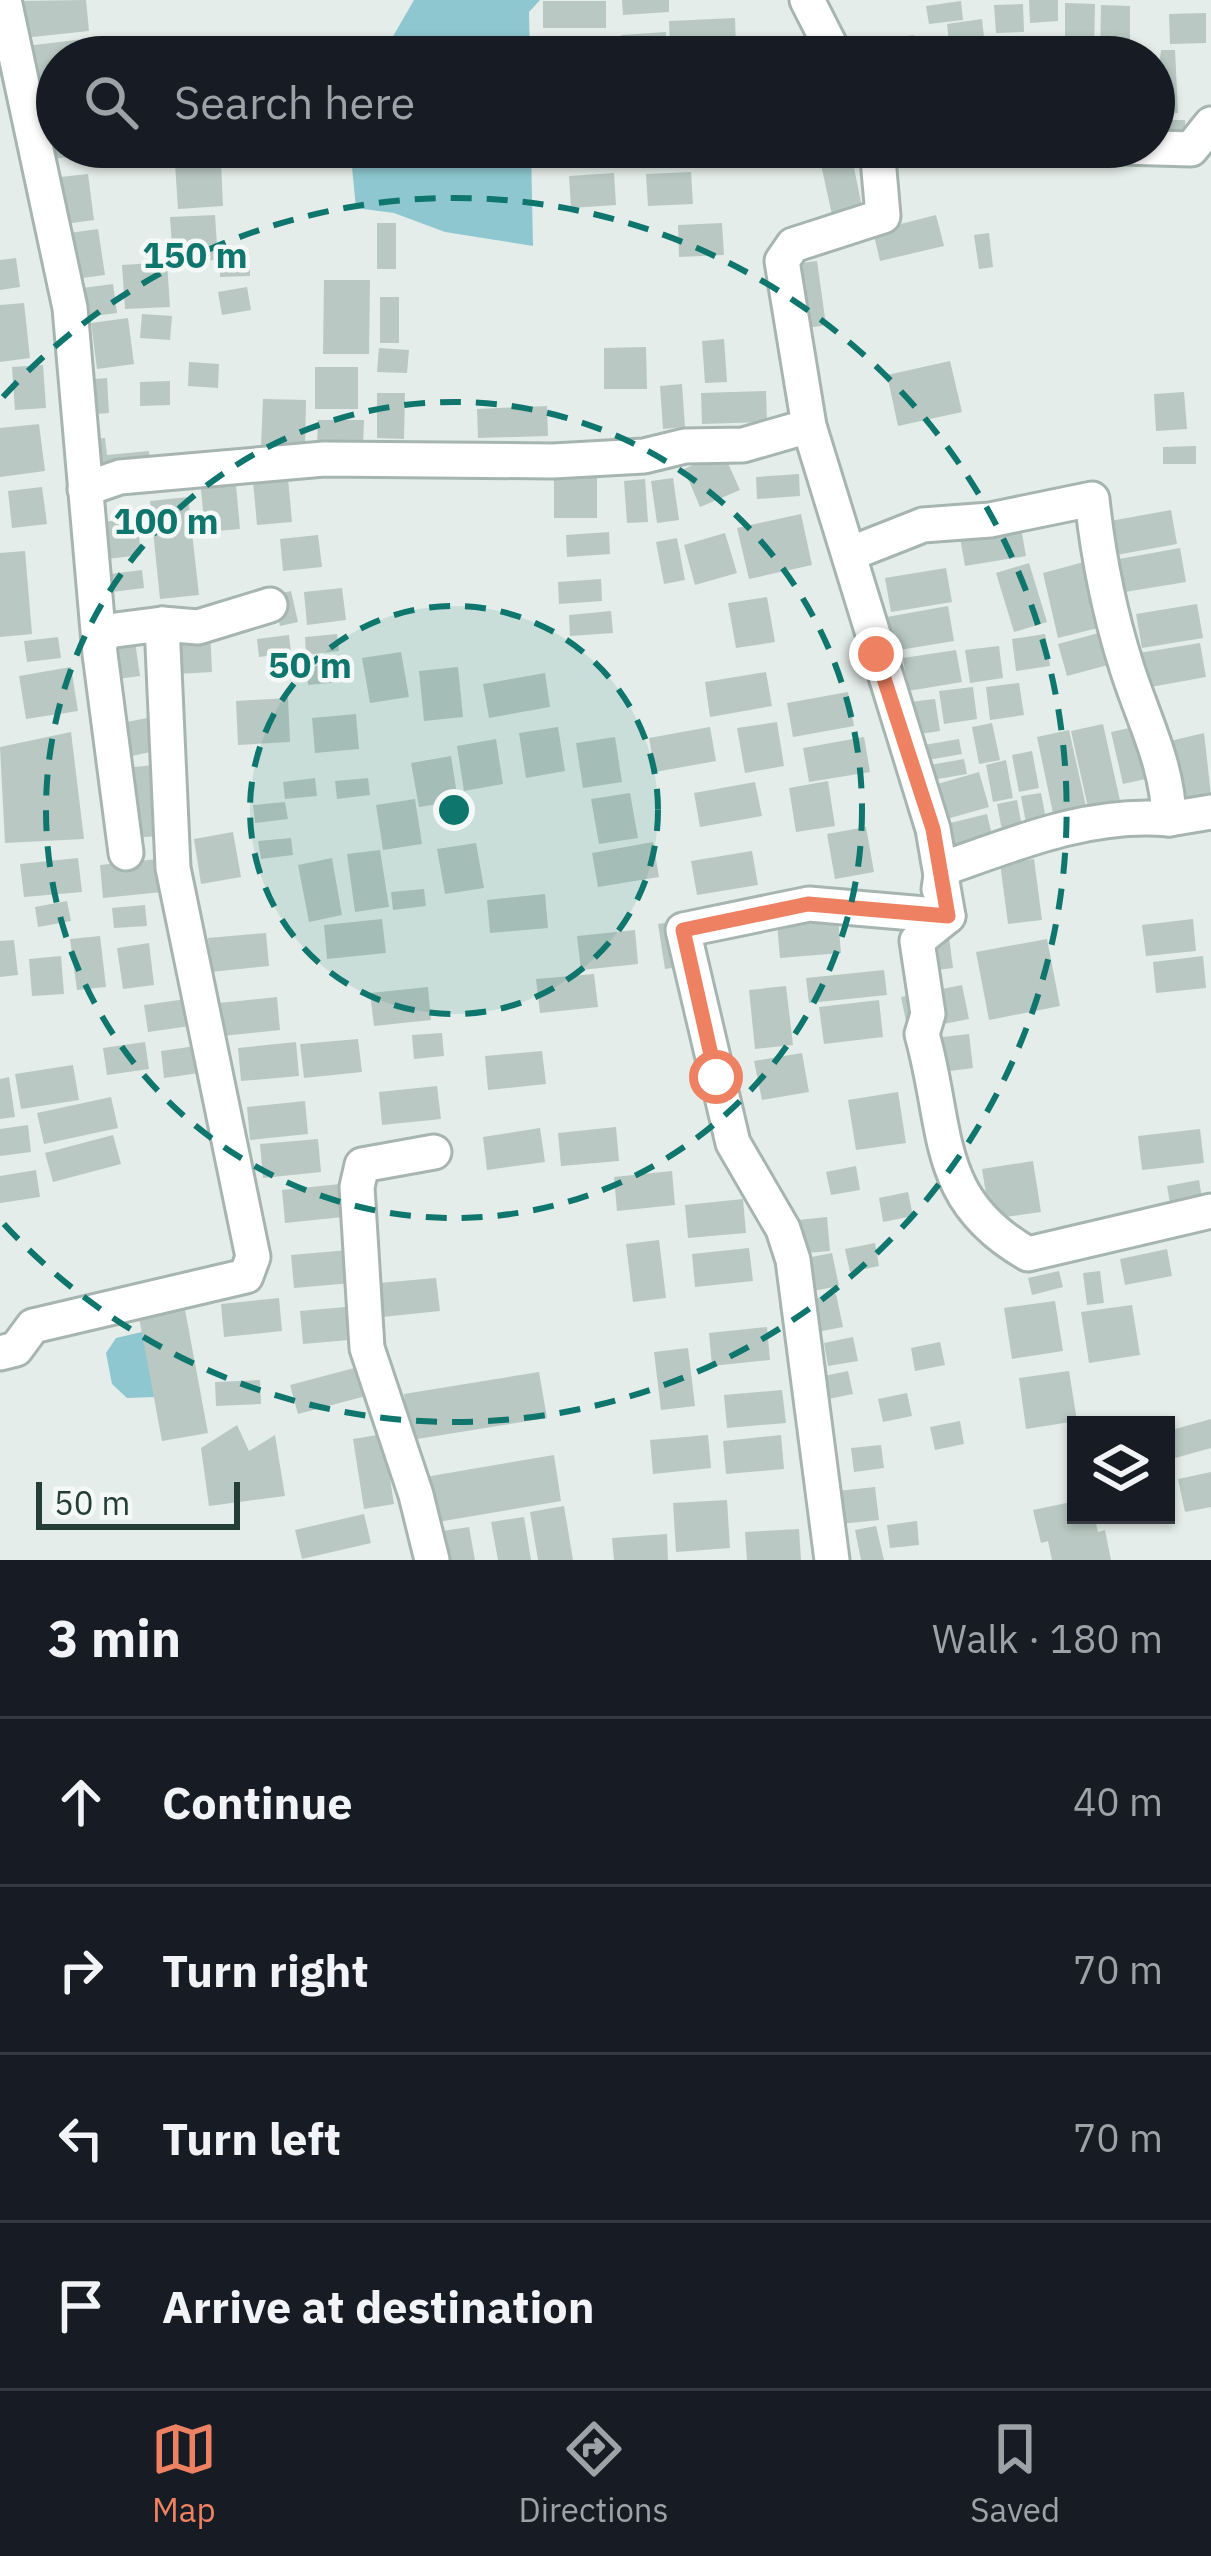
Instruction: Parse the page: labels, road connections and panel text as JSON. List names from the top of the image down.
{
  "scale_bar": "50 m",
  "page": {
    "search": "Search here",
    "scale": "50 m",
    "heading": ["3 min", "Walk · 180 m"],
    "list": [
      ["Continue", "40 m"],
      ["Turn right", "70 m"],
      ["Turn left", "70 m"],
      "Arrive at destination"
    ],
    "nav": ["Map", "Directions", "Saved"]
  },
  "rings": ["150 m", "100 m", "50 m"]
}
